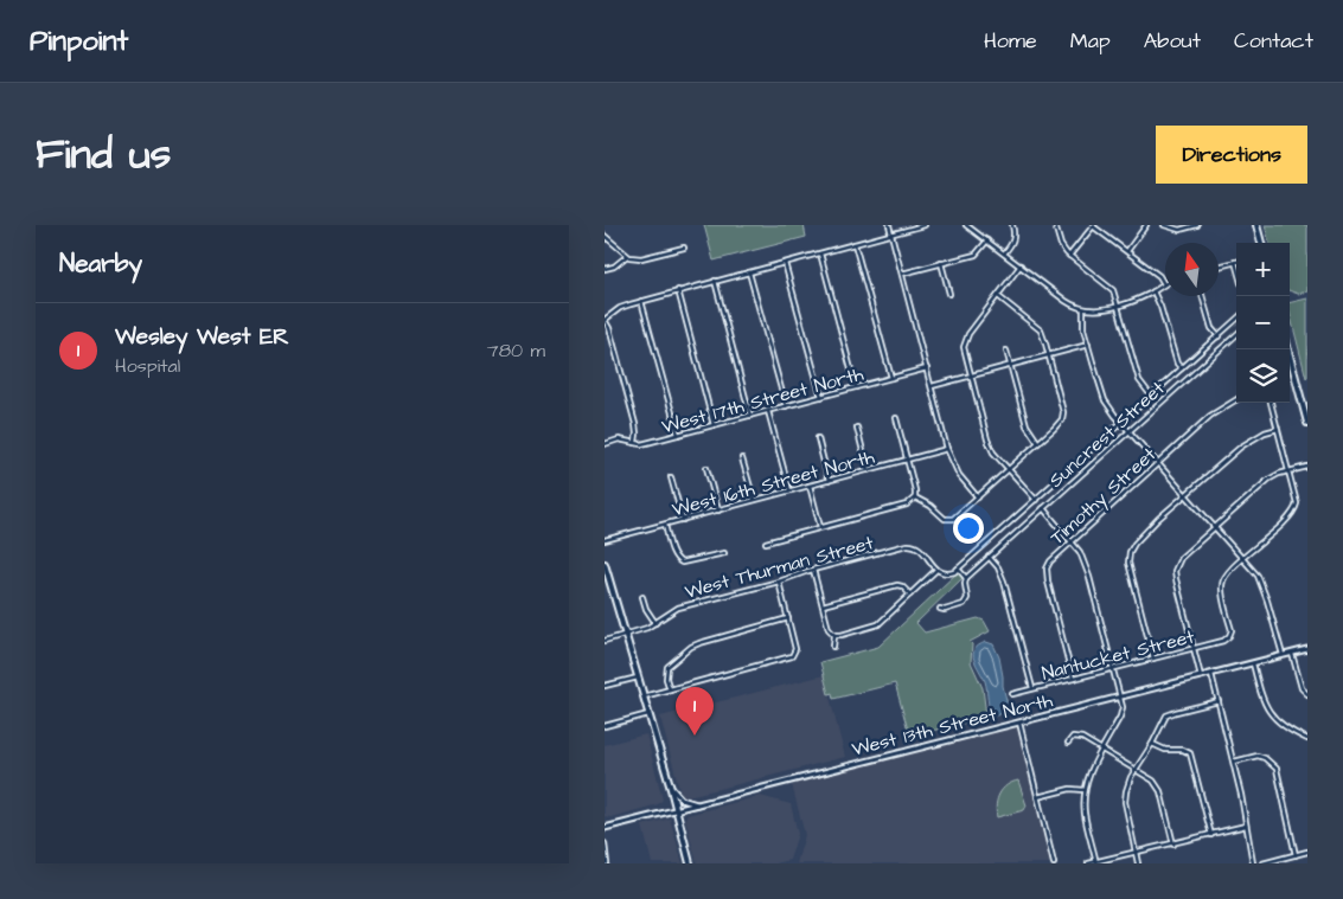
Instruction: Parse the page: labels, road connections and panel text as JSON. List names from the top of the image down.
{
  "streets": {
    "street": [
      "West 17th Street North",
      "Suncrest Street",
      "West 16th Street North",
      "Timothy Street",
      "West Thurman Street",
      "Nantucket Street",
      "West 13th Street North"
    ]
  },
  "crossings": [
    ["Timothy Street", "Nantucket Street"]
  ],
  "north": "top",
  "page": {
    "header": "Pinpoint",
    "nav": [
      "Home",
      "Map",
      "About",
      "Contact"
    ],
    "title": "Find us",
    "buttons": "Directions",
    "heading": "Nearby",
    "map_buttons": ["+", "−"],
    "list": [
      {
        "mark": "1",
        "name": "Wesley West ER",
        "note": "Hospital",
        "value": "780 m"
      }
    ],
    "pins": "1"
  }
}
